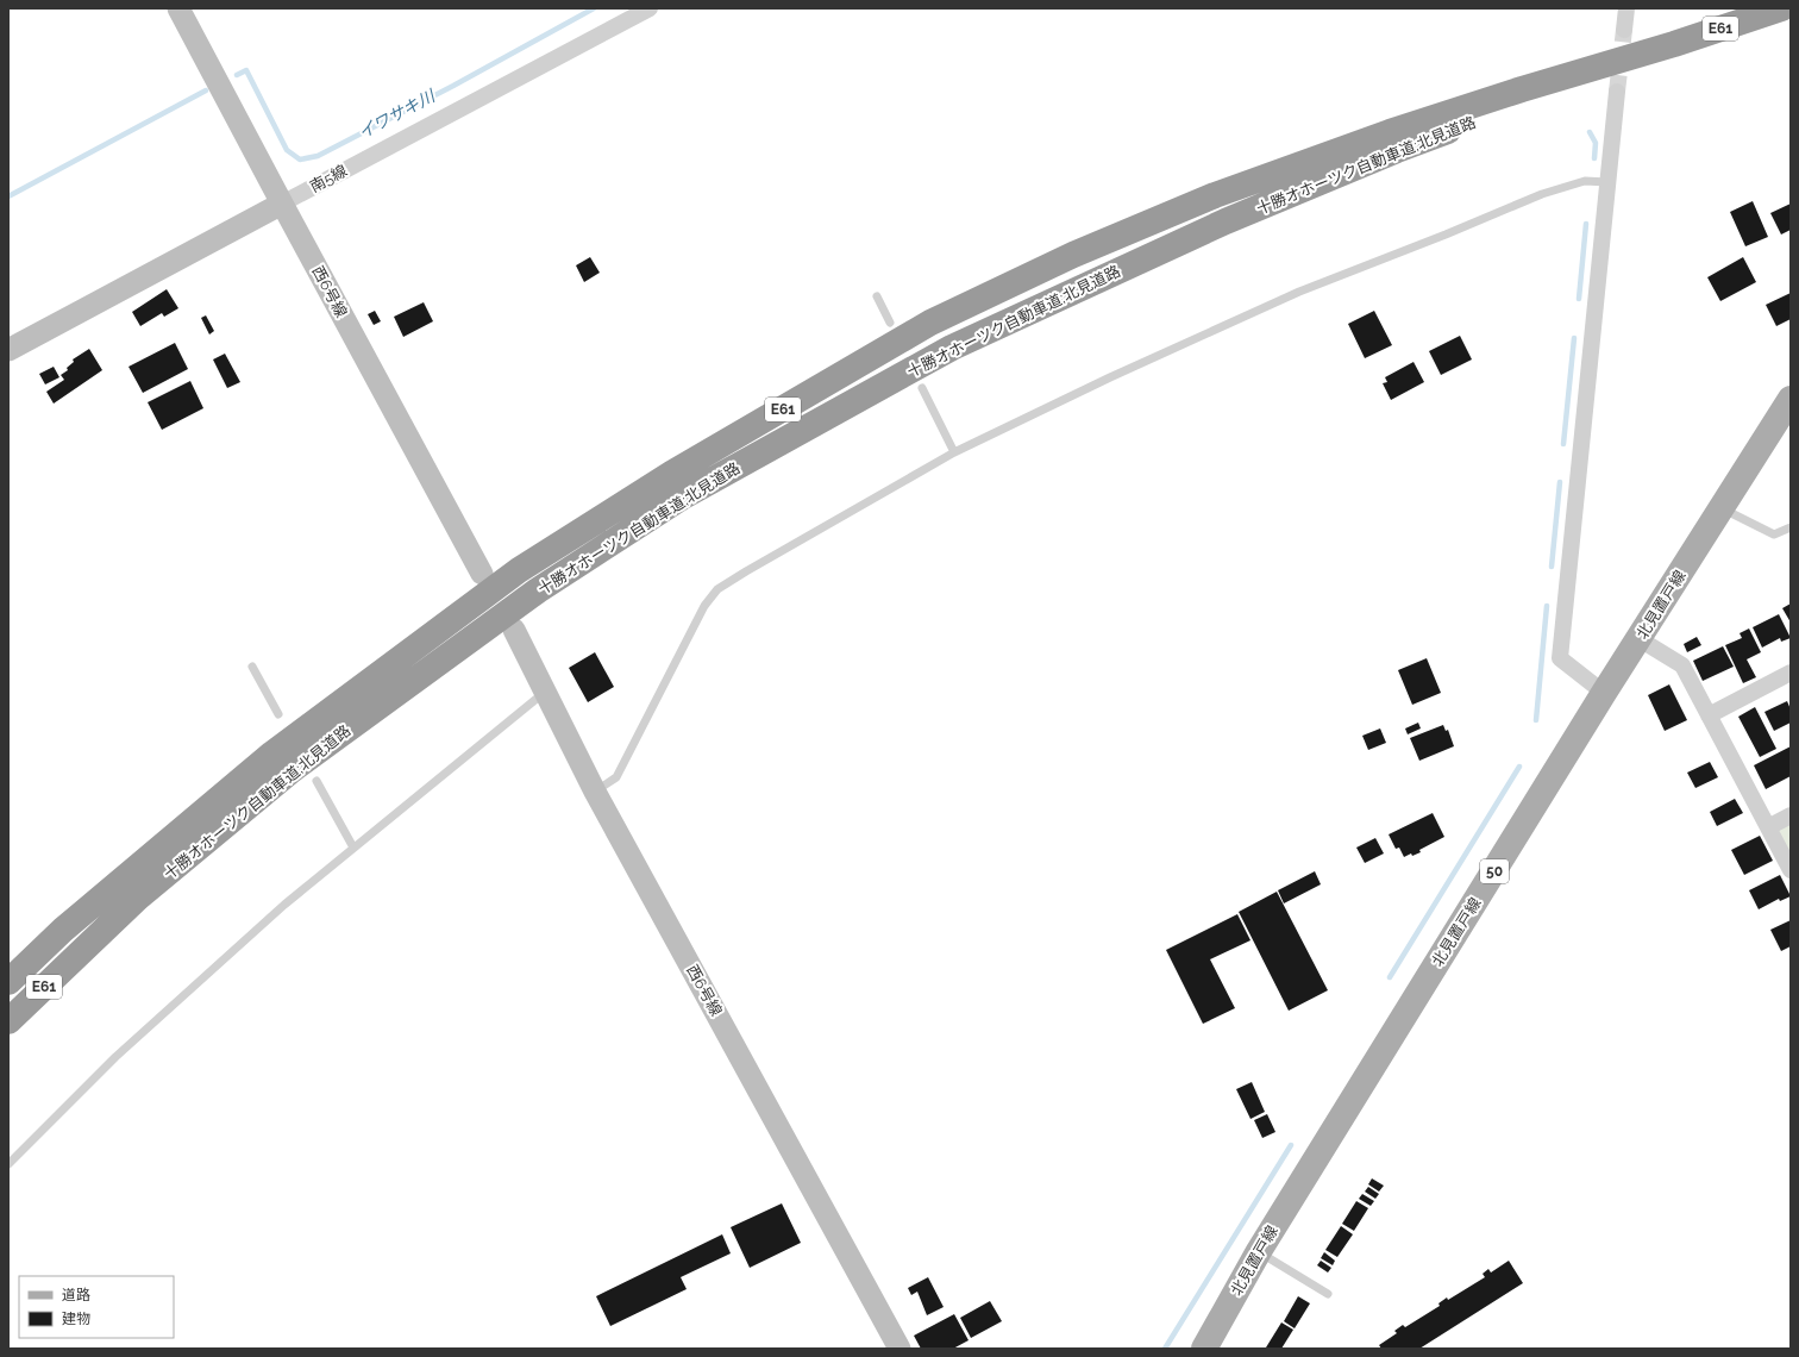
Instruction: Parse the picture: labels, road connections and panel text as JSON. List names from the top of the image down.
{
  "streets": {
    "highway": ["E61", "十勝オホーツク自動車道;北見道路"],
    "main road": ["北見置戸線", "50"],
    "street": ["南5線", "西6号線"]
  },
  "crossings": [
    ["南5線", "西6号線"]
  ],
  "water": ["イワサキ川"],
  "legend": ["道路", "建物"]
}
